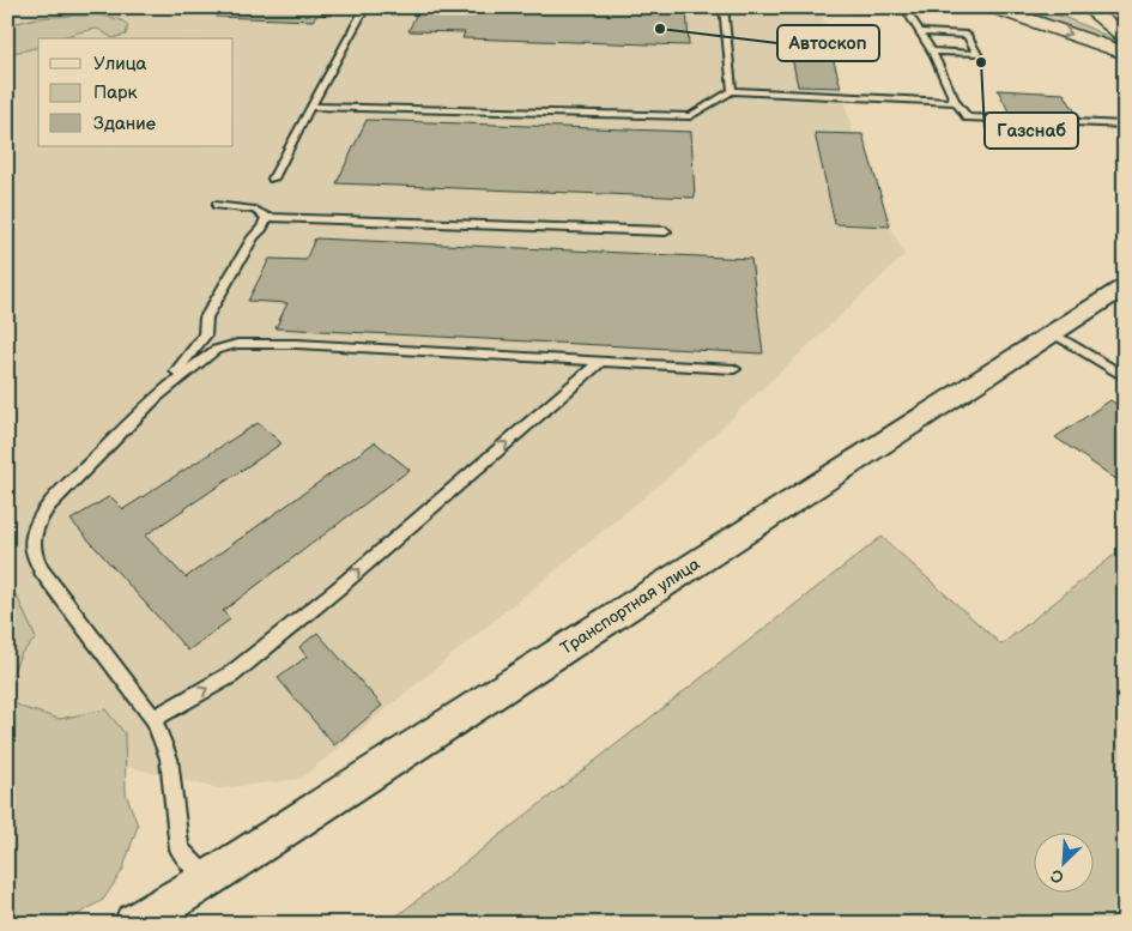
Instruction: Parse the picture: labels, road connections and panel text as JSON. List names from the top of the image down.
{
  "streets": {
    "street": ["Транспортная улица"]
  },
  "places": ["Автоскоп", "Газснаб"],
  "legend": ["Улица", "Парк", "Здание"],
  "north": "bottom left"
}
